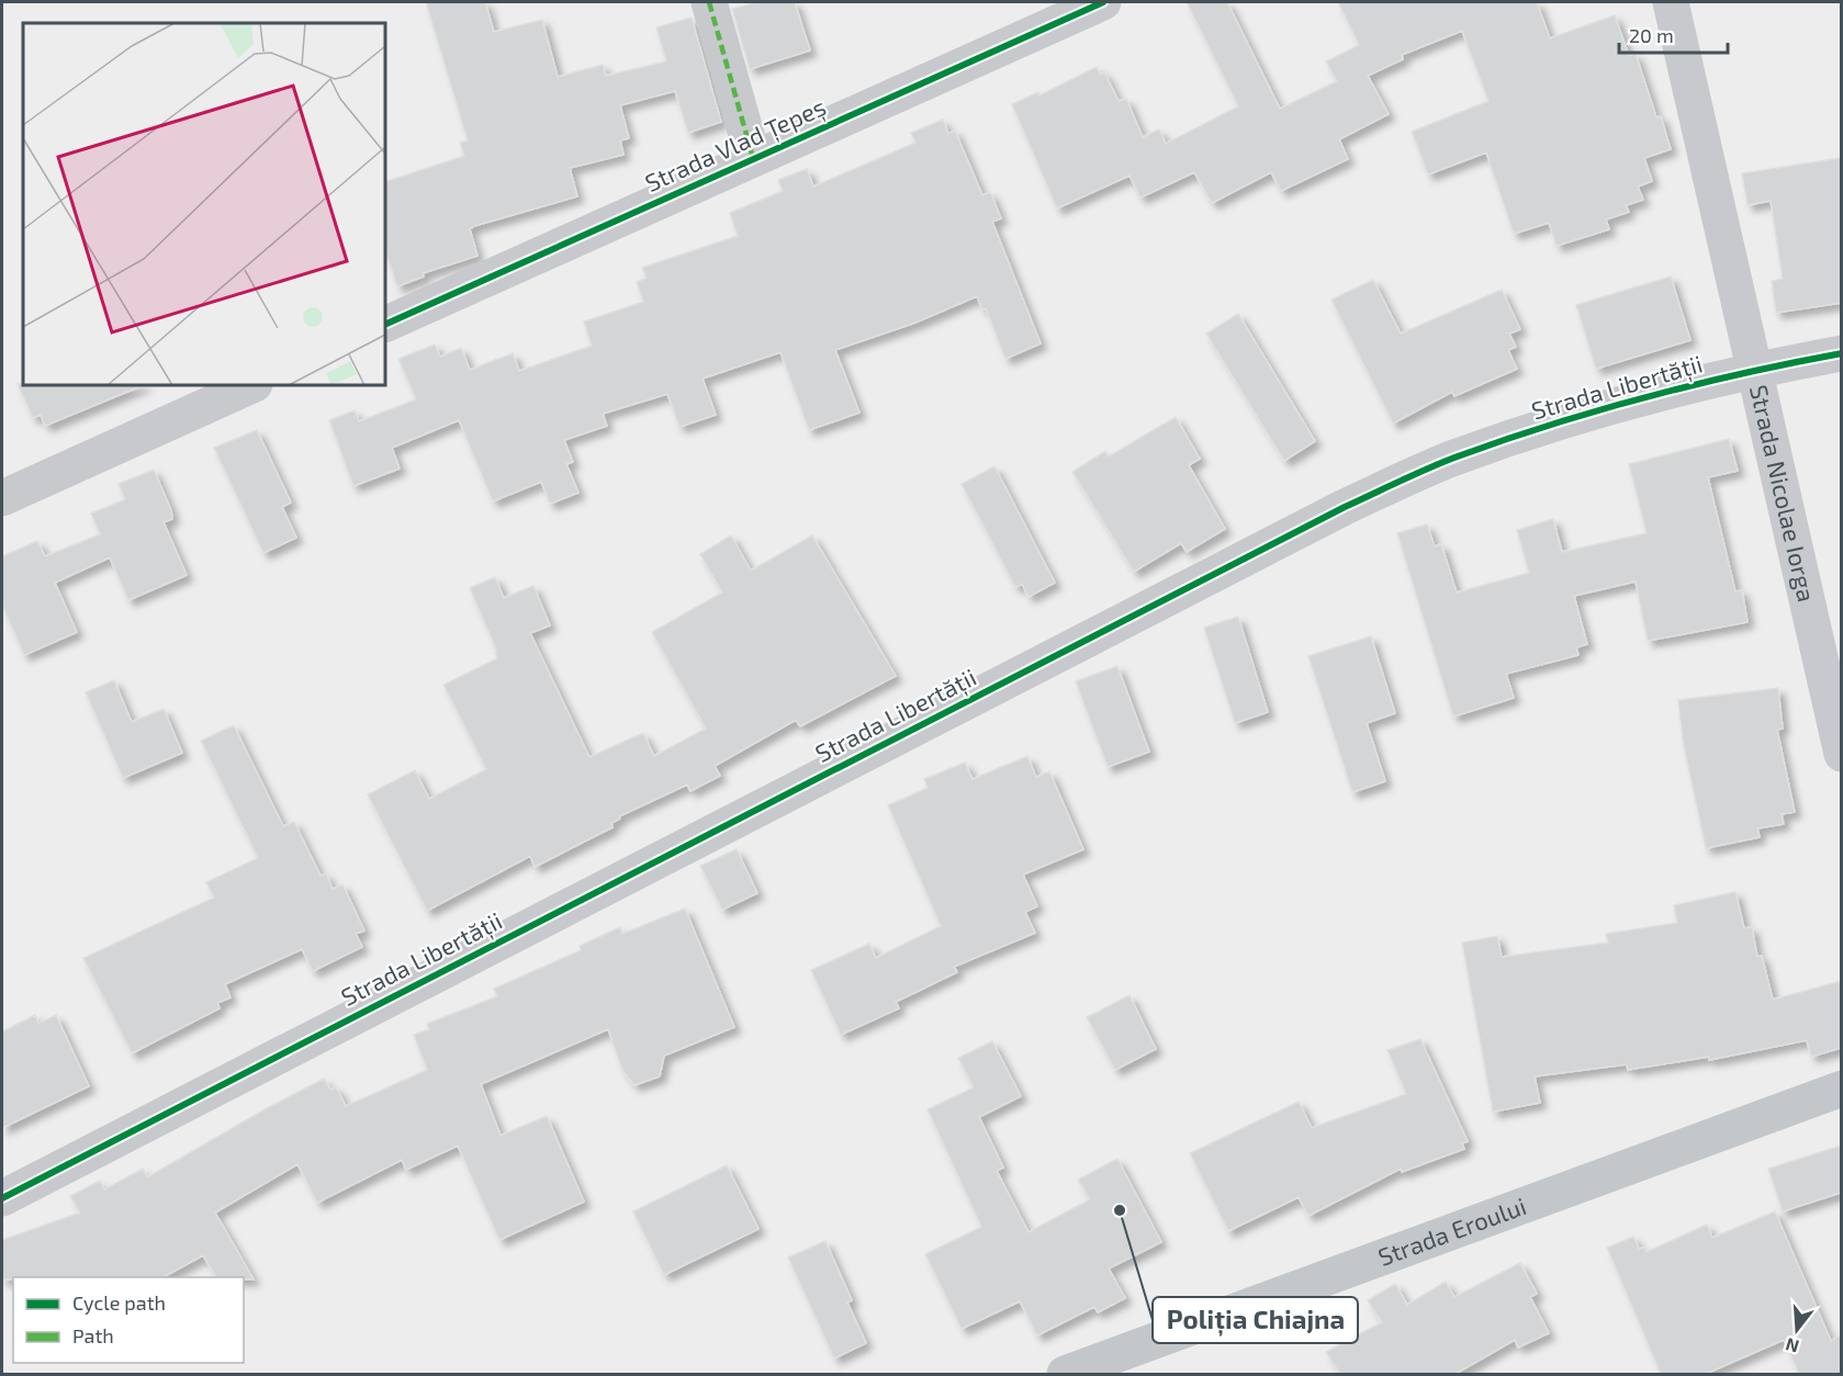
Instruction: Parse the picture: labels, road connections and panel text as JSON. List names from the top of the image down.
{
  "streets": {
    "main road": ["Strada Eroului"],
    "street": ["Strada Vlad Țepeș", "Strada Libertății", "Strada Nicolae Iorga"]
  },
  "crossings": [
    ["Strada Libertății", "Strada Nicolae Iorga"]
  ],
  "places": ["Poliția Chiajna"],
  "legend": ["Cycle path", "Path"],
  "scale_bar": "20 m",
  "north": "bottom"
}
